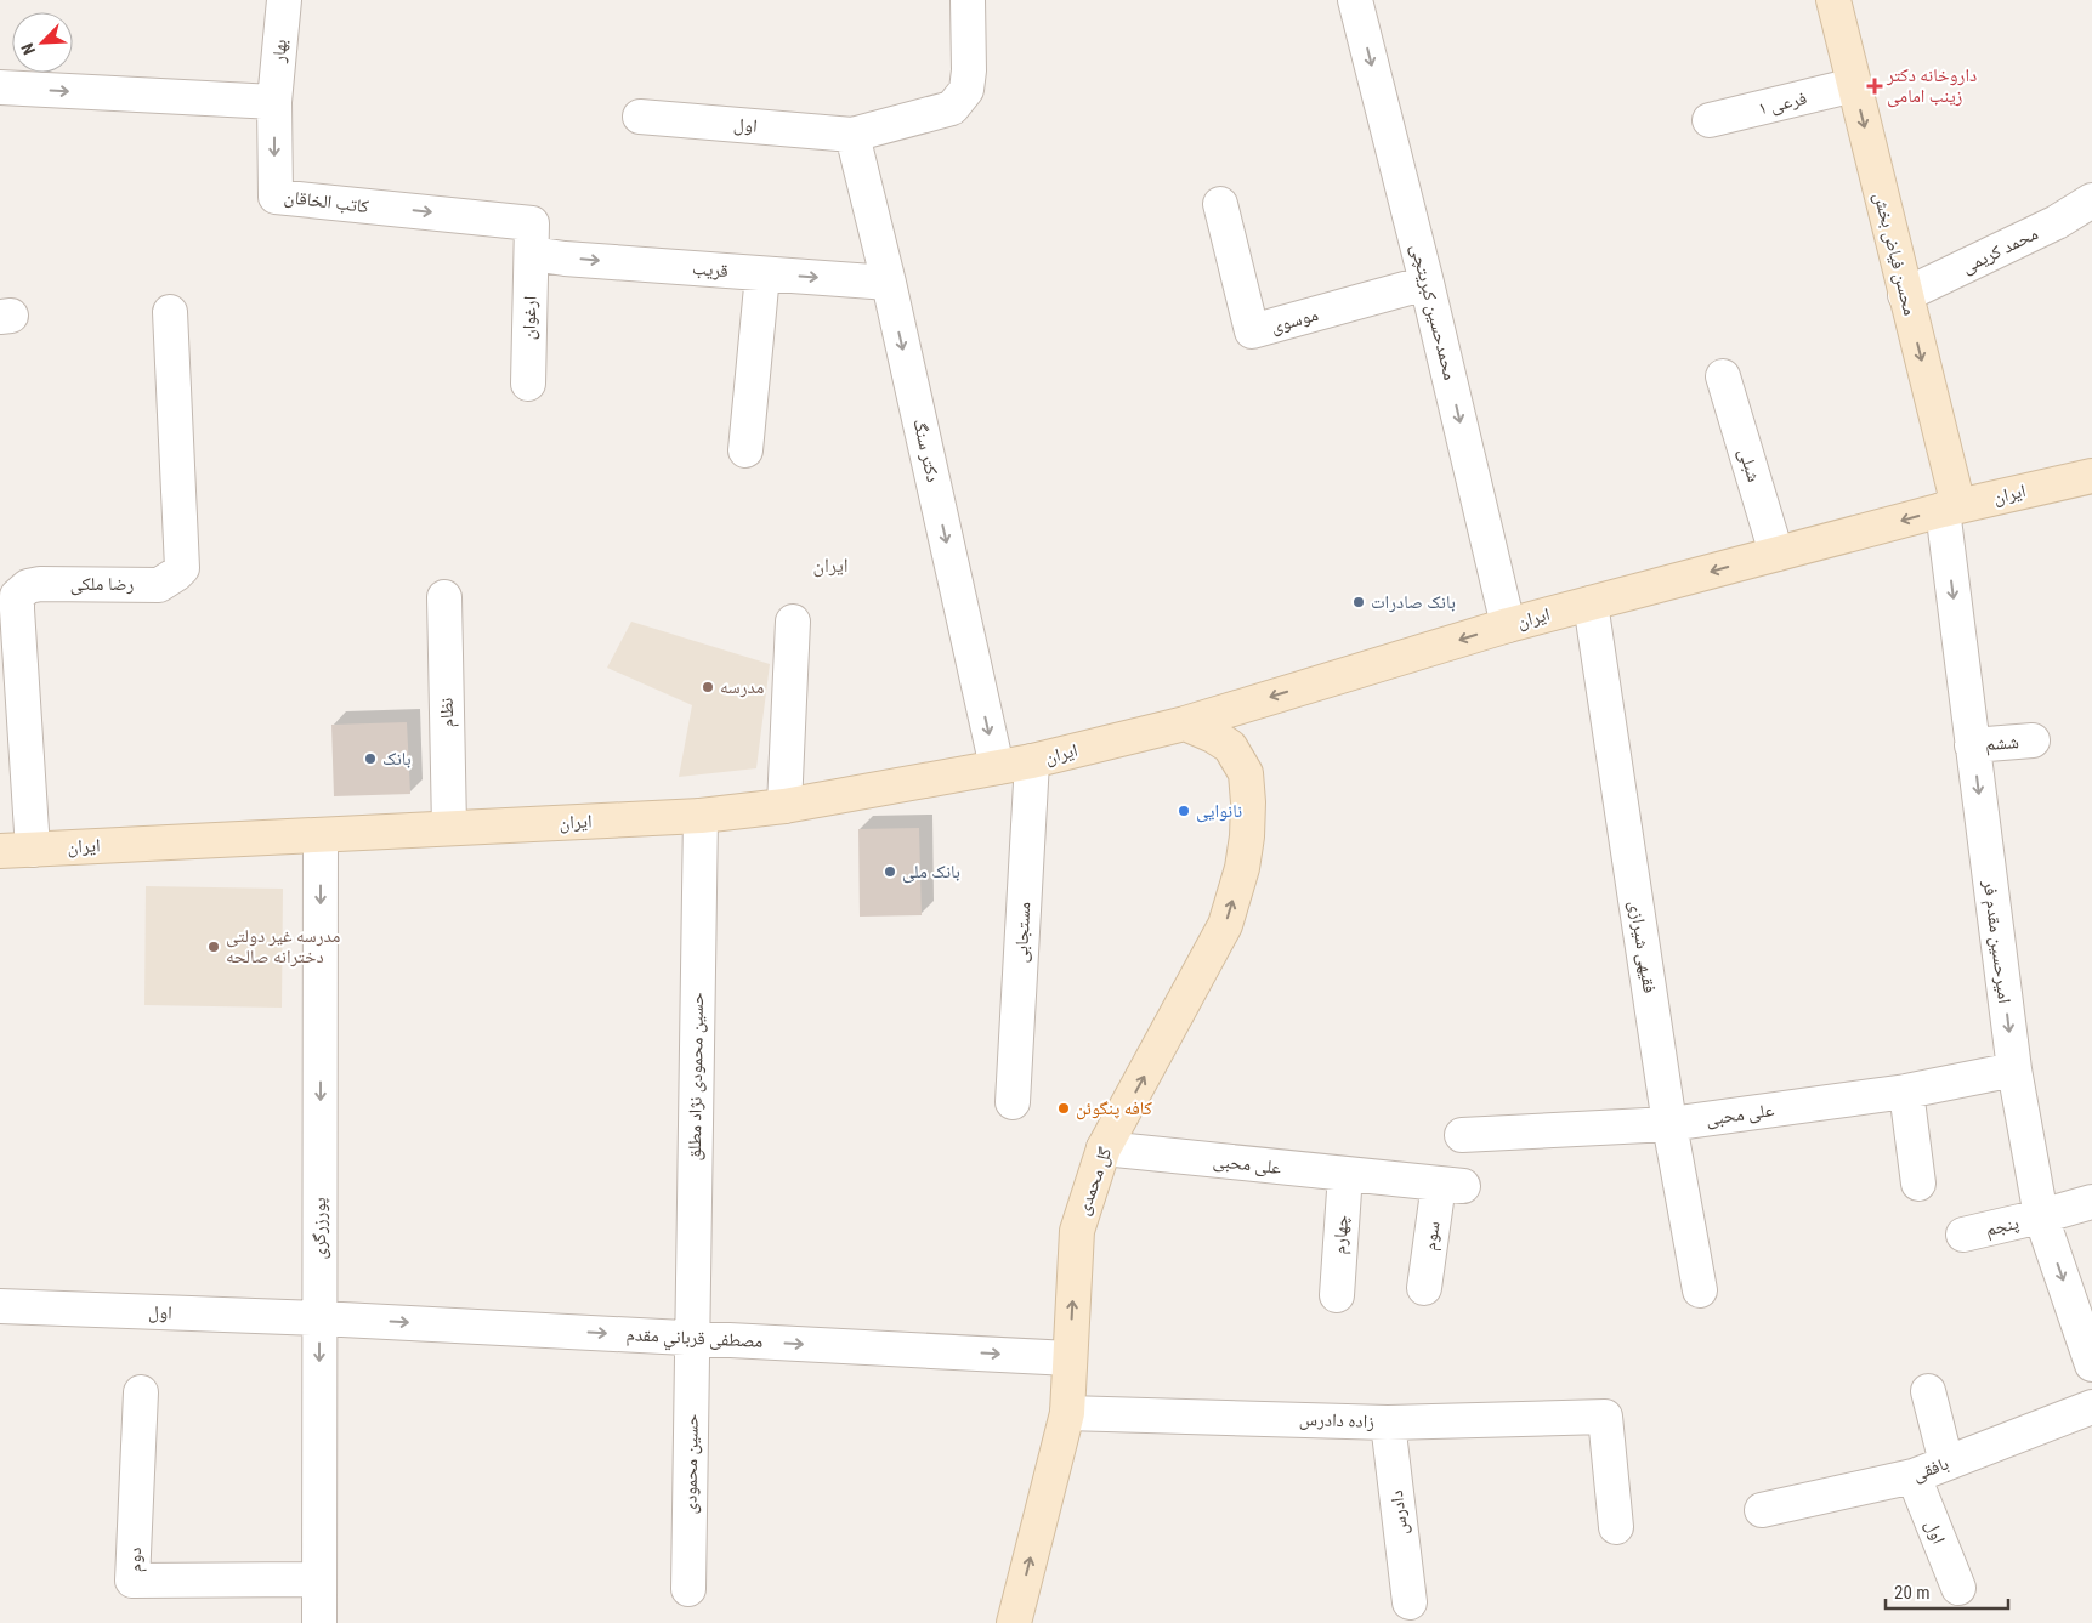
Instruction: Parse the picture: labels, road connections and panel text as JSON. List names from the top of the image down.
{
  "streets": {
    "main road": ["محسن فیاض بخش", "ایران", "گل محمدی"],
    "street": [
      "بهار",
      "فرعی ۱",
      "اول",
      "کاتب الخاقان",
      "محمد کریمی",
      "قریب",
      "محمدحسین کبریتچی",
      "ارغوان",
      "موسوی",
      "دکتر سنگ",
      "شبلی",
      "رضا ملکی",
      "نظام",
      "ششم",
      "مستجابی",
      "امیرحسین مقدم فر",
      "فقیهی شیرازی",
      "حسین محمودی نژاد مطلق",
      "علی محبی",
      "پنجم",
      "پورزرگری",
      "چهارم",
      "سوم",
      "مصطفی قرباني مقدم",
      "زاده دادرس",
      "حسین محمودی",
      "بافقی",
      "دادرس",
      "دوم"
    ]
  },
  "crossings": [
    ["بهار", "کاتب الخاقان"],
    ["فرعی ۱", "محسن فیاض بخش"],
    ["اول", "دکتر سنگ"],
    ["اول", "پورزرگری"],
    ["اول", "مصطفی قرباني مقدم"],
    ["اول", "بافقی"],
    ["کاتب الخاقان", "قریب"],
    ["کاتب الخاقان", "ارغوان"],
    ["محمد کریمی", "محسن فیاض بخش"],
    ["محسن فیاض بخش", "ایران"],
    ["محسن فیاض بخش", "امیرحسین مقدم فر"],
    ["قریب", "ارغوان"],
    ["قریب", "دکتر سنگ"],
    ["محمدحسین کبریتچی", "موسوی"],
    ["محمدحسین کبریتچی", "ایران"],
    ["دکتر سنگ", "ایران"],
    ["شبلی", "ایران"],
    ["ایران", "رضا ملکی"],
    ["ایران", "نظام"],
    ["ایران", "مستجابی"],
    ["ایران", "امیرحسین مقدم فر"],
    ["ایران", "فقیهی شیرازی"],
    ["ایران", "حسین محمودی نژاد مطلق"],
    ["ایران", "گل محمدی"],
    ["ایران", "پورزرگری"],
    ["ششم", "امیرحسین مقدم فر"],
    ["امیرحسین مقدم فر", "علی محبی"],
    ["امیرحسین مقدم فر", "پنجم"],
    ["فقیهی شیرازی", "علی محبی"],
    ["حسین محمودی نژاد مطلق", "مصطفی قرباني مقدم"],
    ["حسین محمودی نژاد مطلق", "حسین محمودی"],
    ["علی محبی", "گل محمدی"],
    ["علی محبی", "چهارم"],
    ["علی محبی", "سوم"],
    ["گل محمدی", "مصطفی قرباني مقدم"],
    ["گل محمدی", "زاده دادرس"],
    ["پورزرگری", "مصطفی قرباني مقدم"],
    ["پورزرگری", "دوم"],
    ["مصطفی قرباني مقدم", "حسین محمودی"],
    ["زاده دادرس", "دادرس"]
  ],
  "one_way": [
    "محسن فیاض بخش",
    "قریب",
    "محمدحسین کبریتچی",
    "امیرحسین مقدم فر",
    "گل محمدی",
    "پورزرگری",
    "مصطفی قرباني مقدم"
  ],
  "districts": ["ایران"],
  "places": {
    "health": ["داروخانه دکتر زینب امامی"],
    "other": [
      "بانک صادرات",
      "مدرسه",
      "بانک",
      "نانوایی",
      "بانک ملی",
      "مدرسه غیر دولتی دخترانه صالحه",
      "کافه پنگوئن"
    ]
  },
  "scale_bar": "20 m",
  "north": "bottom left"
}
